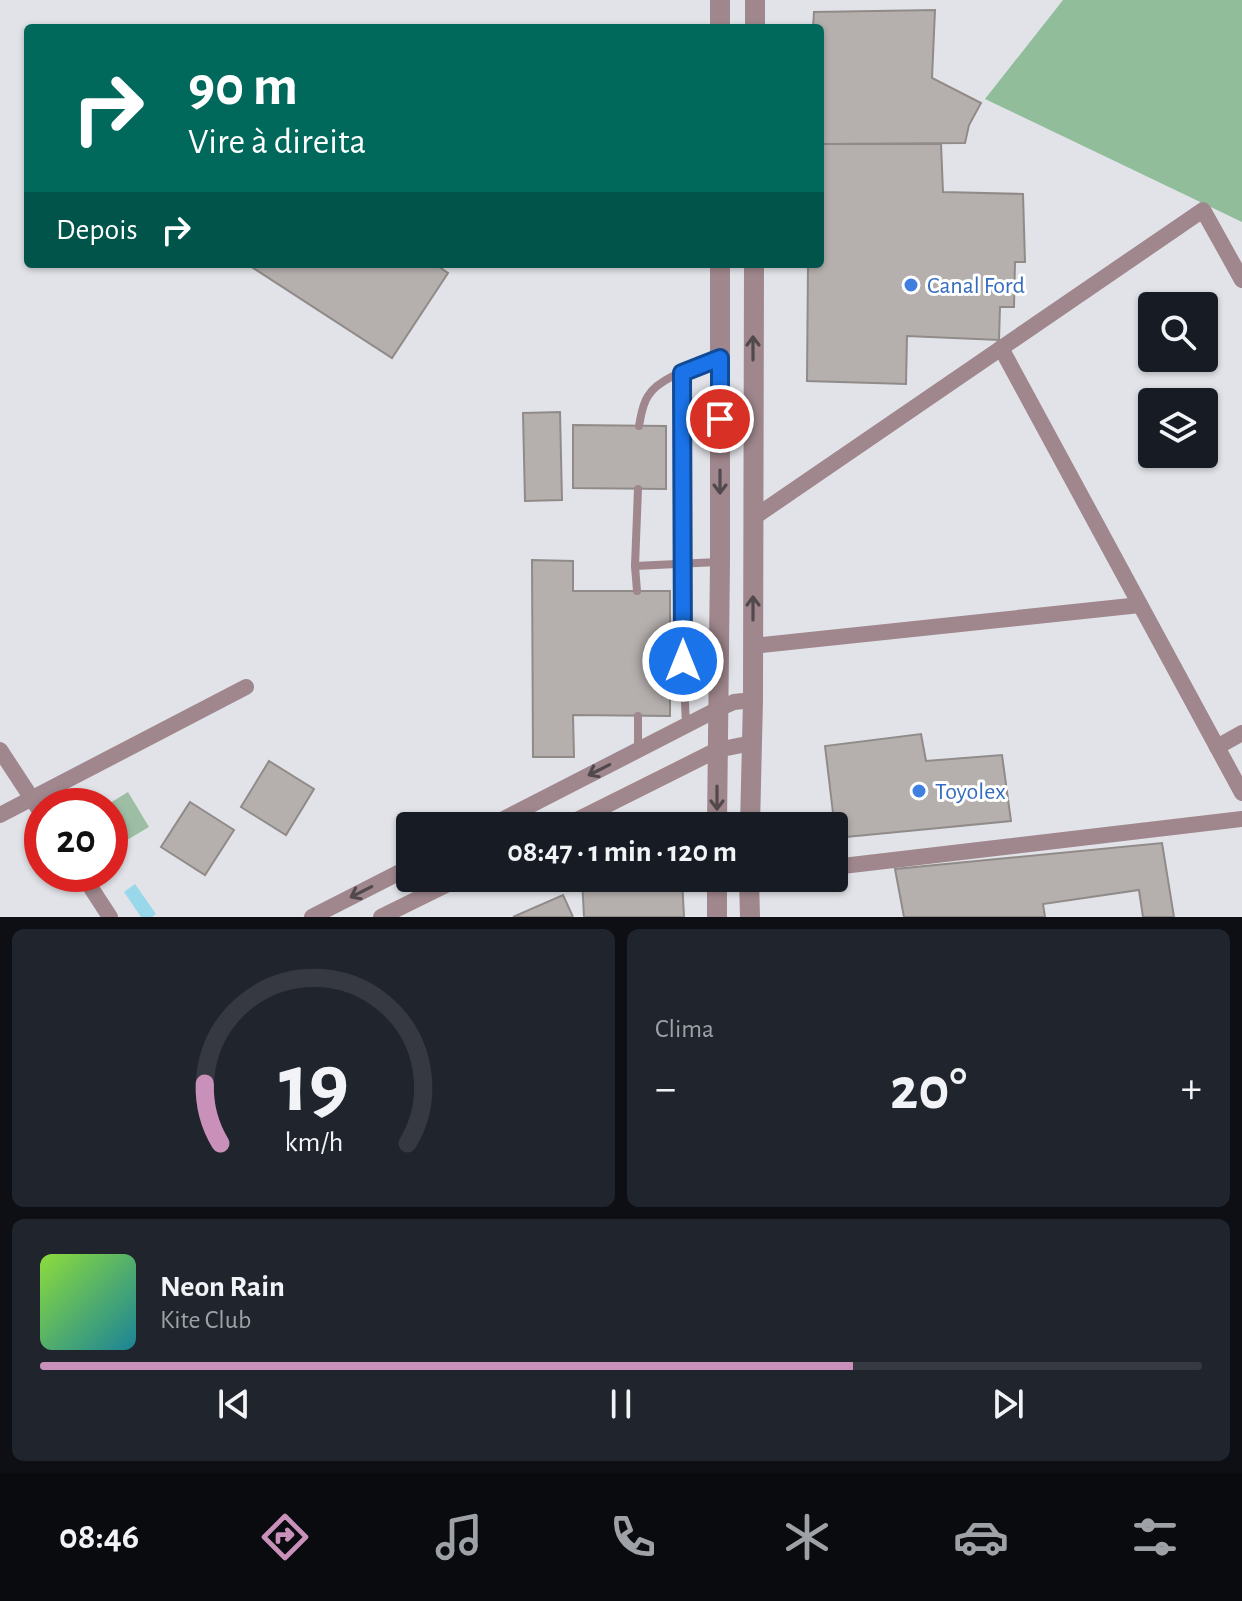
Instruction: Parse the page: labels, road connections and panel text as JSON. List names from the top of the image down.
{
  "places": ["Canal Ford", "Toyolex"],
  "page": {
    "turn": ["90 m", "Vire à direita"],
    "then": "Depois",
    "limit": "20",
    "trip": "08:47 · 1 min · 120 m",
    "tile": "Clima",
    "heat": ["−", "20°", "+"],
    "song": ["Neon Rain", "Kite Club"],
    "tabs": "08:46",
    "gauge": ["19", "km/h"]
  }
}
